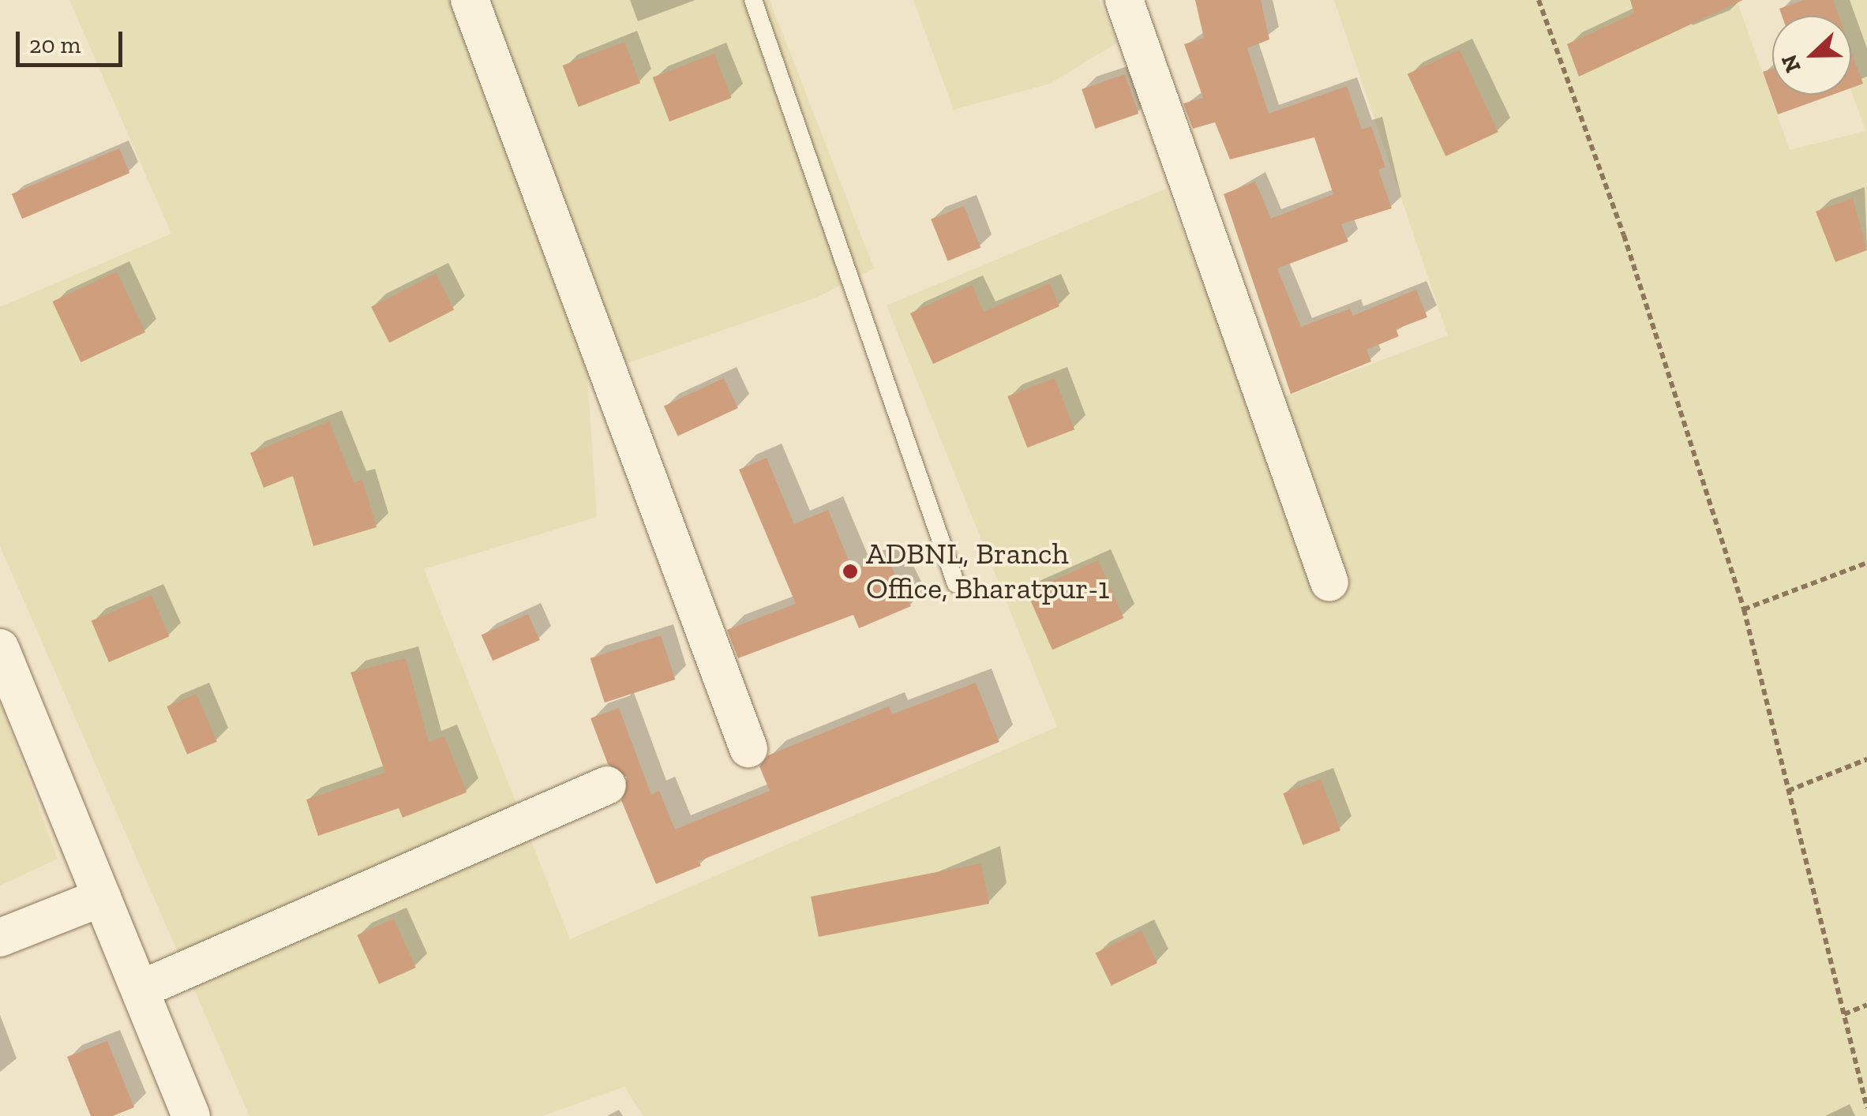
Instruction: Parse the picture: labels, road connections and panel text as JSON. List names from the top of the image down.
{
  "places": ["ADBNL, Branch Office, Bharatpur-1"],
  "scale_bar": "20 m",
  "north": "left"
}
